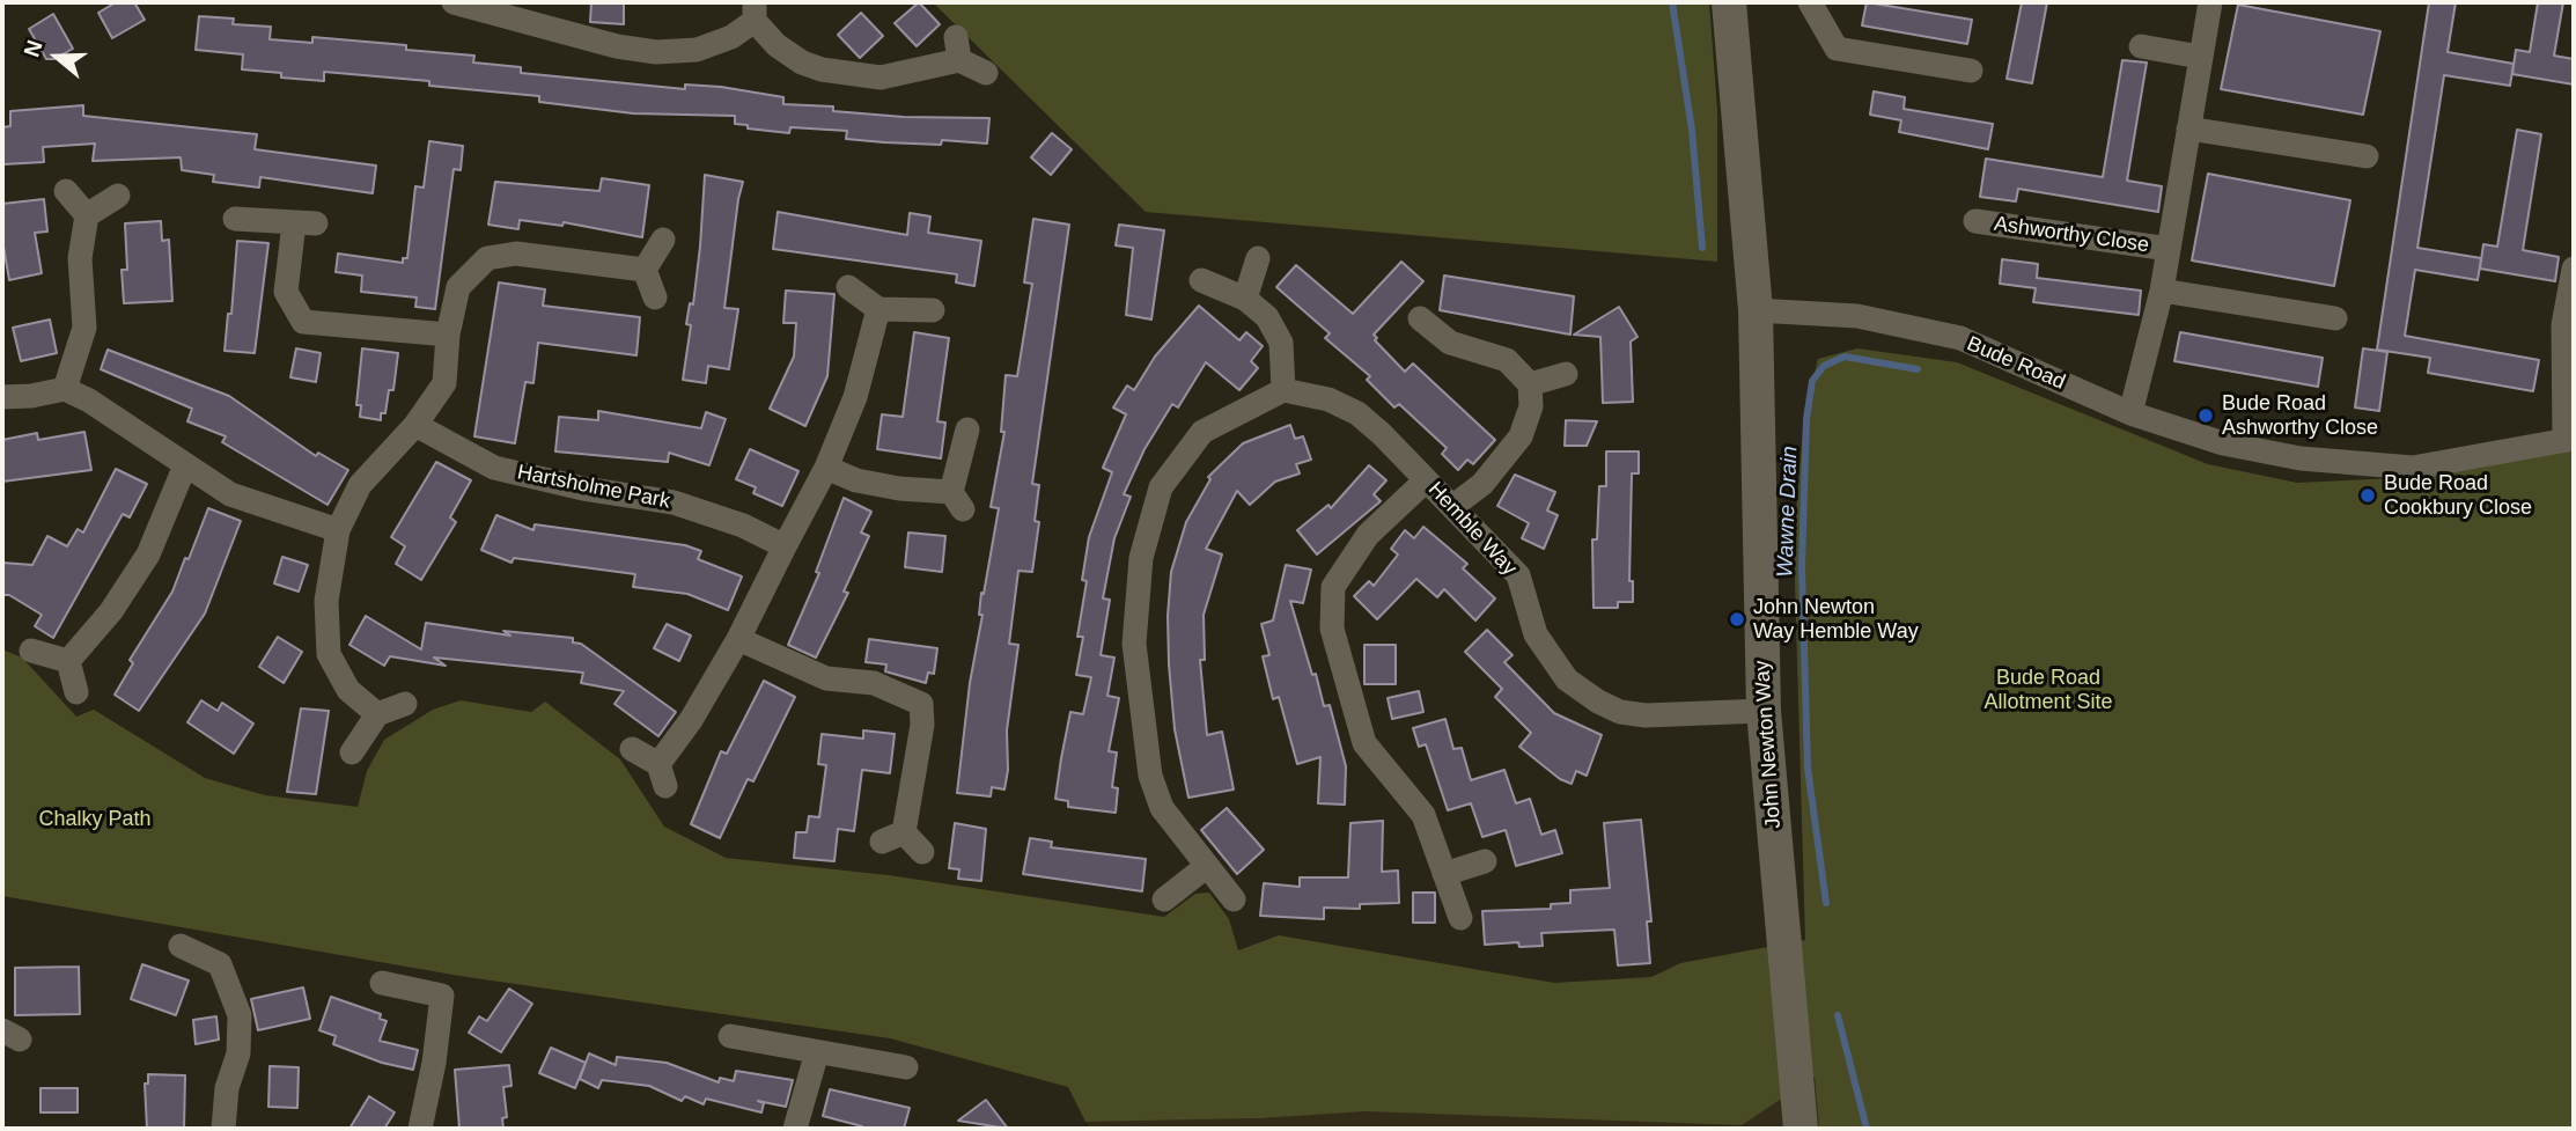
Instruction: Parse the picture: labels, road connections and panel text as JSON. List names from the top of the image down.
{
  "streets": {
    "street": [
      "Ashworthy Close",
      "Bude Road",
      "Hartsholme Park",
      "Hemble Way",
      "John Newton Way"
    ]
  },
  "crossings": [
    ["Ashworthy Close", "Bude Road"],
    ["Bude Road", "John Newton Way"],
    ["Hemble Way", "John Newton Way"]
  ],
  "water": ["Wawne Drain"],
  "parks": ["Bude Road Allotment Site", "Chalky Path"],
  "places": ["Bude Road Ashworthy Close", "Bude Road Cookbury Close", "John Newton Way Hemble Way"],
  "north": "left"
}
